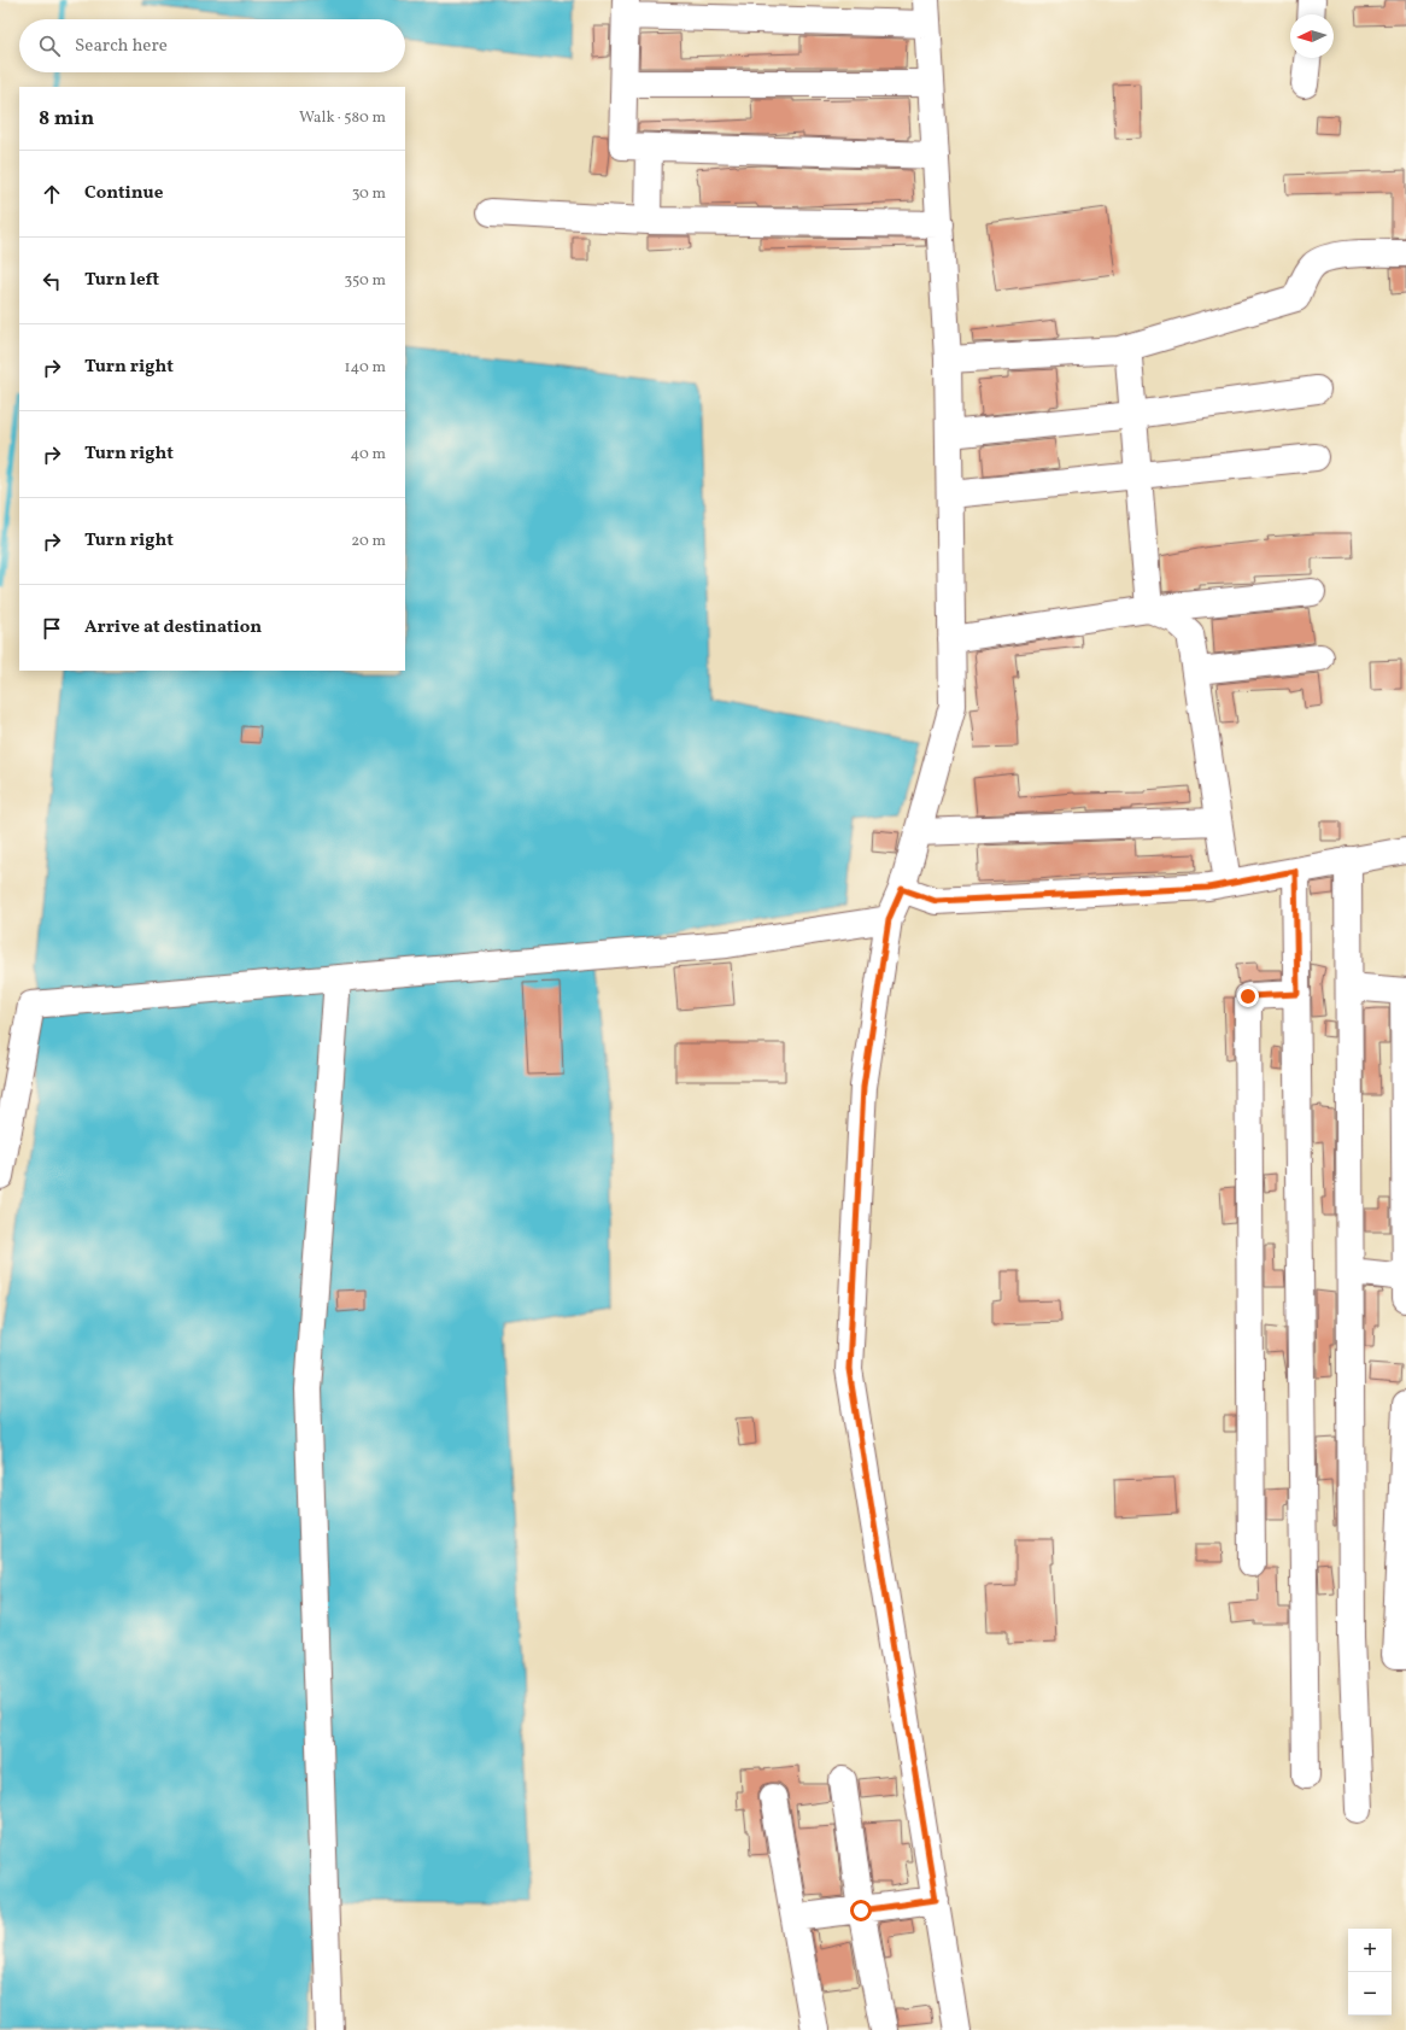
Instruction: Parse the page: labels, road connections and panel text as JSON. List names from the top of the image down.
{
  "north": "left",
  "page": {
    "search": "Search here",
    "heading": ["8 min", "Walk · 580 m"],
    "list": [
      ["Continue", "30 m"],
      ["Turn left", "350 m"],
      ["Turn right", "140 m"],
      ["Turn right", "40 m"],
      ["Turn right", "20 m"],
      "Arrive at destination"
    ],
    "map_buttons": ["+", "−"]
  }
}
